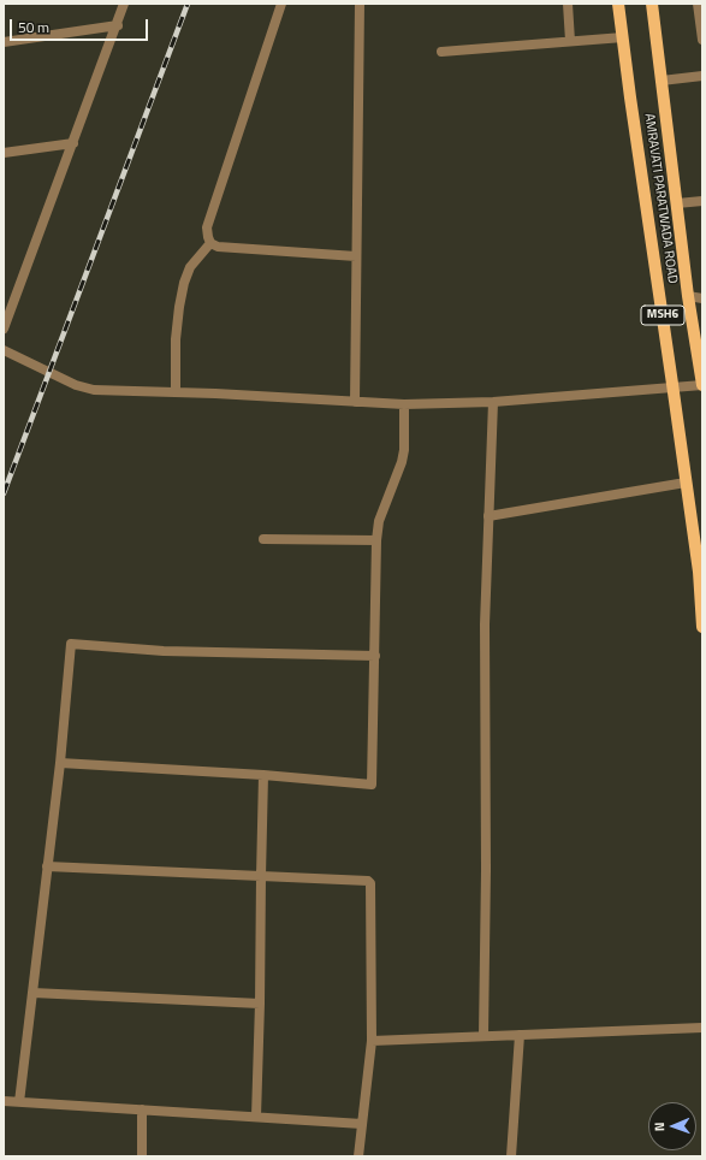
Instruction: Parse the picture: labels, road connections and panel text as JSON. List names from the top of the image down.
{
  "streets": {
    "main road": ["AMRAVATI PARATWADA ROAD", "MSH6"]
  },
  "scale_bar": "50 m",
  "north": "left"
}
